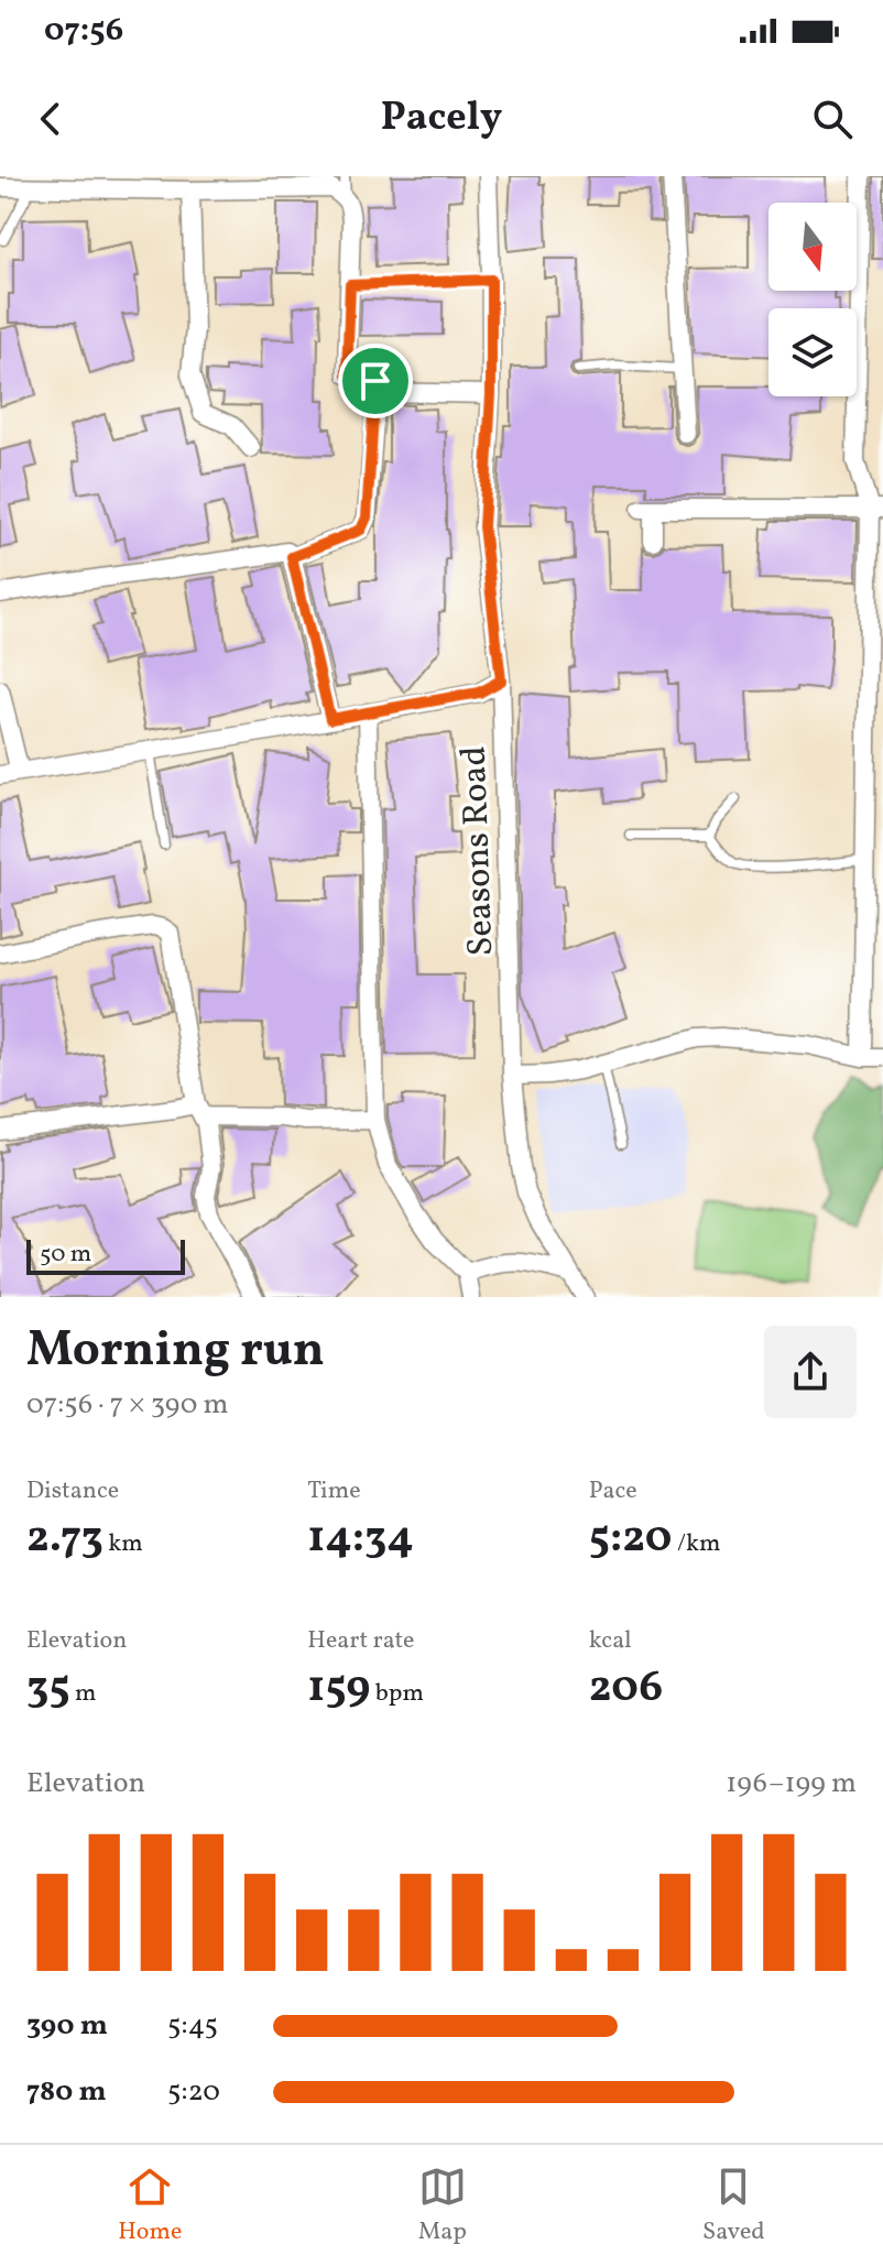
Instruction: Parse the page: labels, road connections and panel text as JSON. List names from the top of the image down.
{
  "streets": {
    "street": ["Seasons Road"]
  },
  "scale_bar": "50 m",
  "north": "bottom",
  "page": {
    "status": "07:56",
    "header": "Pacely",
    "scale": "50 m",
    "heading": ["Morning run", "07:56 · 7 × 390 m"],
    "stats": [
      ["Distance", "2.73 km"],
      ["Time", "14:34"],
      ["Pace", "5:20 /km"],
      ["Elevation", "35 m"],
      ["Heart rate", "159 bpm"],
      ["kcal", "206"]
    ],
    "chart": ["Elevation", "196–199 m"],
    "list": [
      {
        "name": "390 m",
        "note": "5:45"
      },
      {
        "name": "780 m",
        "note": "5:20"
      }
    ],
    "tabs": ["Home", "Map", "Saved"]
  }
}
